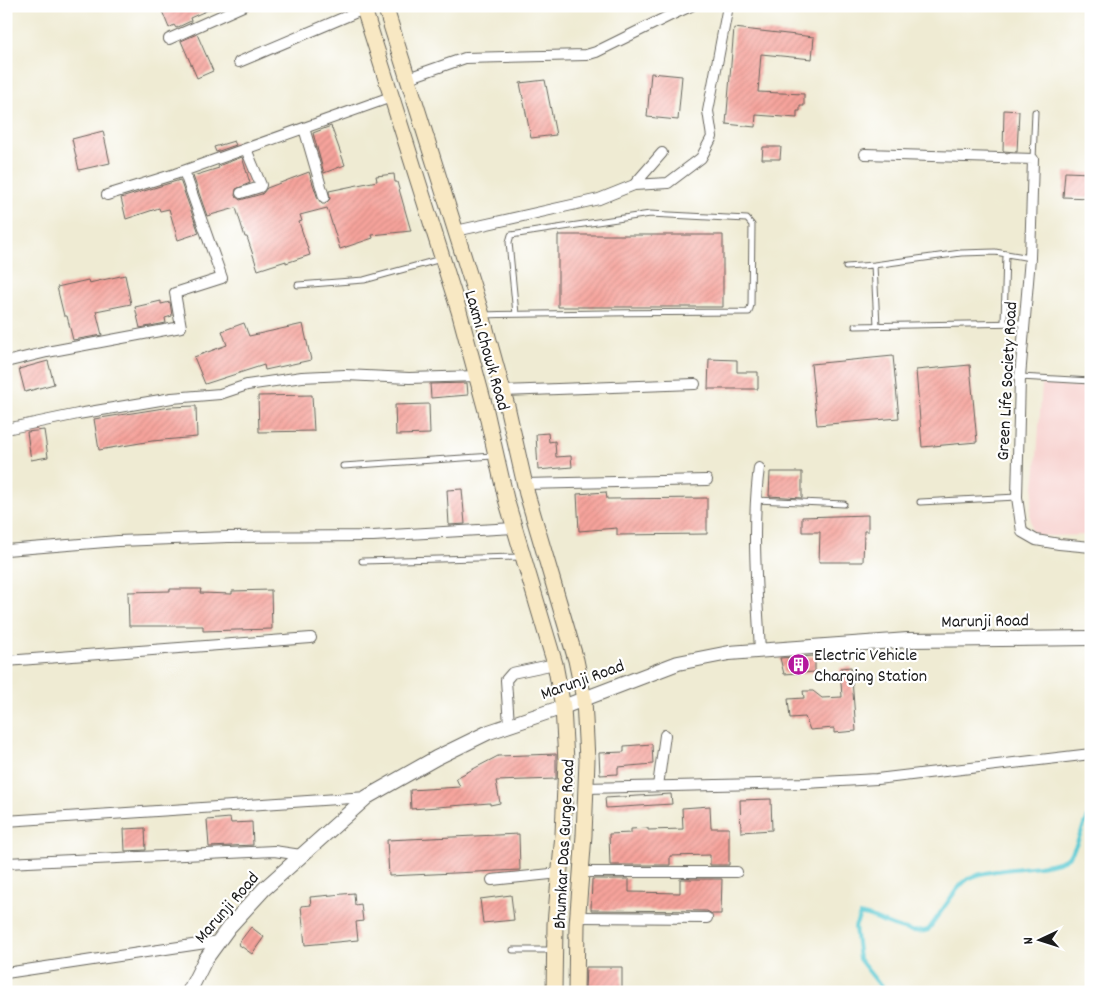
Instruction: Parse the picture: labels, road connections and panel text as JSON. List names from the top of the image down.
{
  "streets": {
    "main road": ["Laxmi Chowk Road", "Bhumkar Das Gurge Road"],
    "street": ["Green Life Society Road", "Marunji Road"]
  },
  "crossings": [
    ["Laxmi Chowk Road", "Marunji Road"],
    ["Laxmi Chowk Road", "Bhumkar Das Gurge Road"],
    ["Marunji Road", "Bhumkar Das Gurge Road"]
  ],
  "places": {
    "building": ["Electric Vehicle Charging Station"]
  },
  "north": "left"
}
